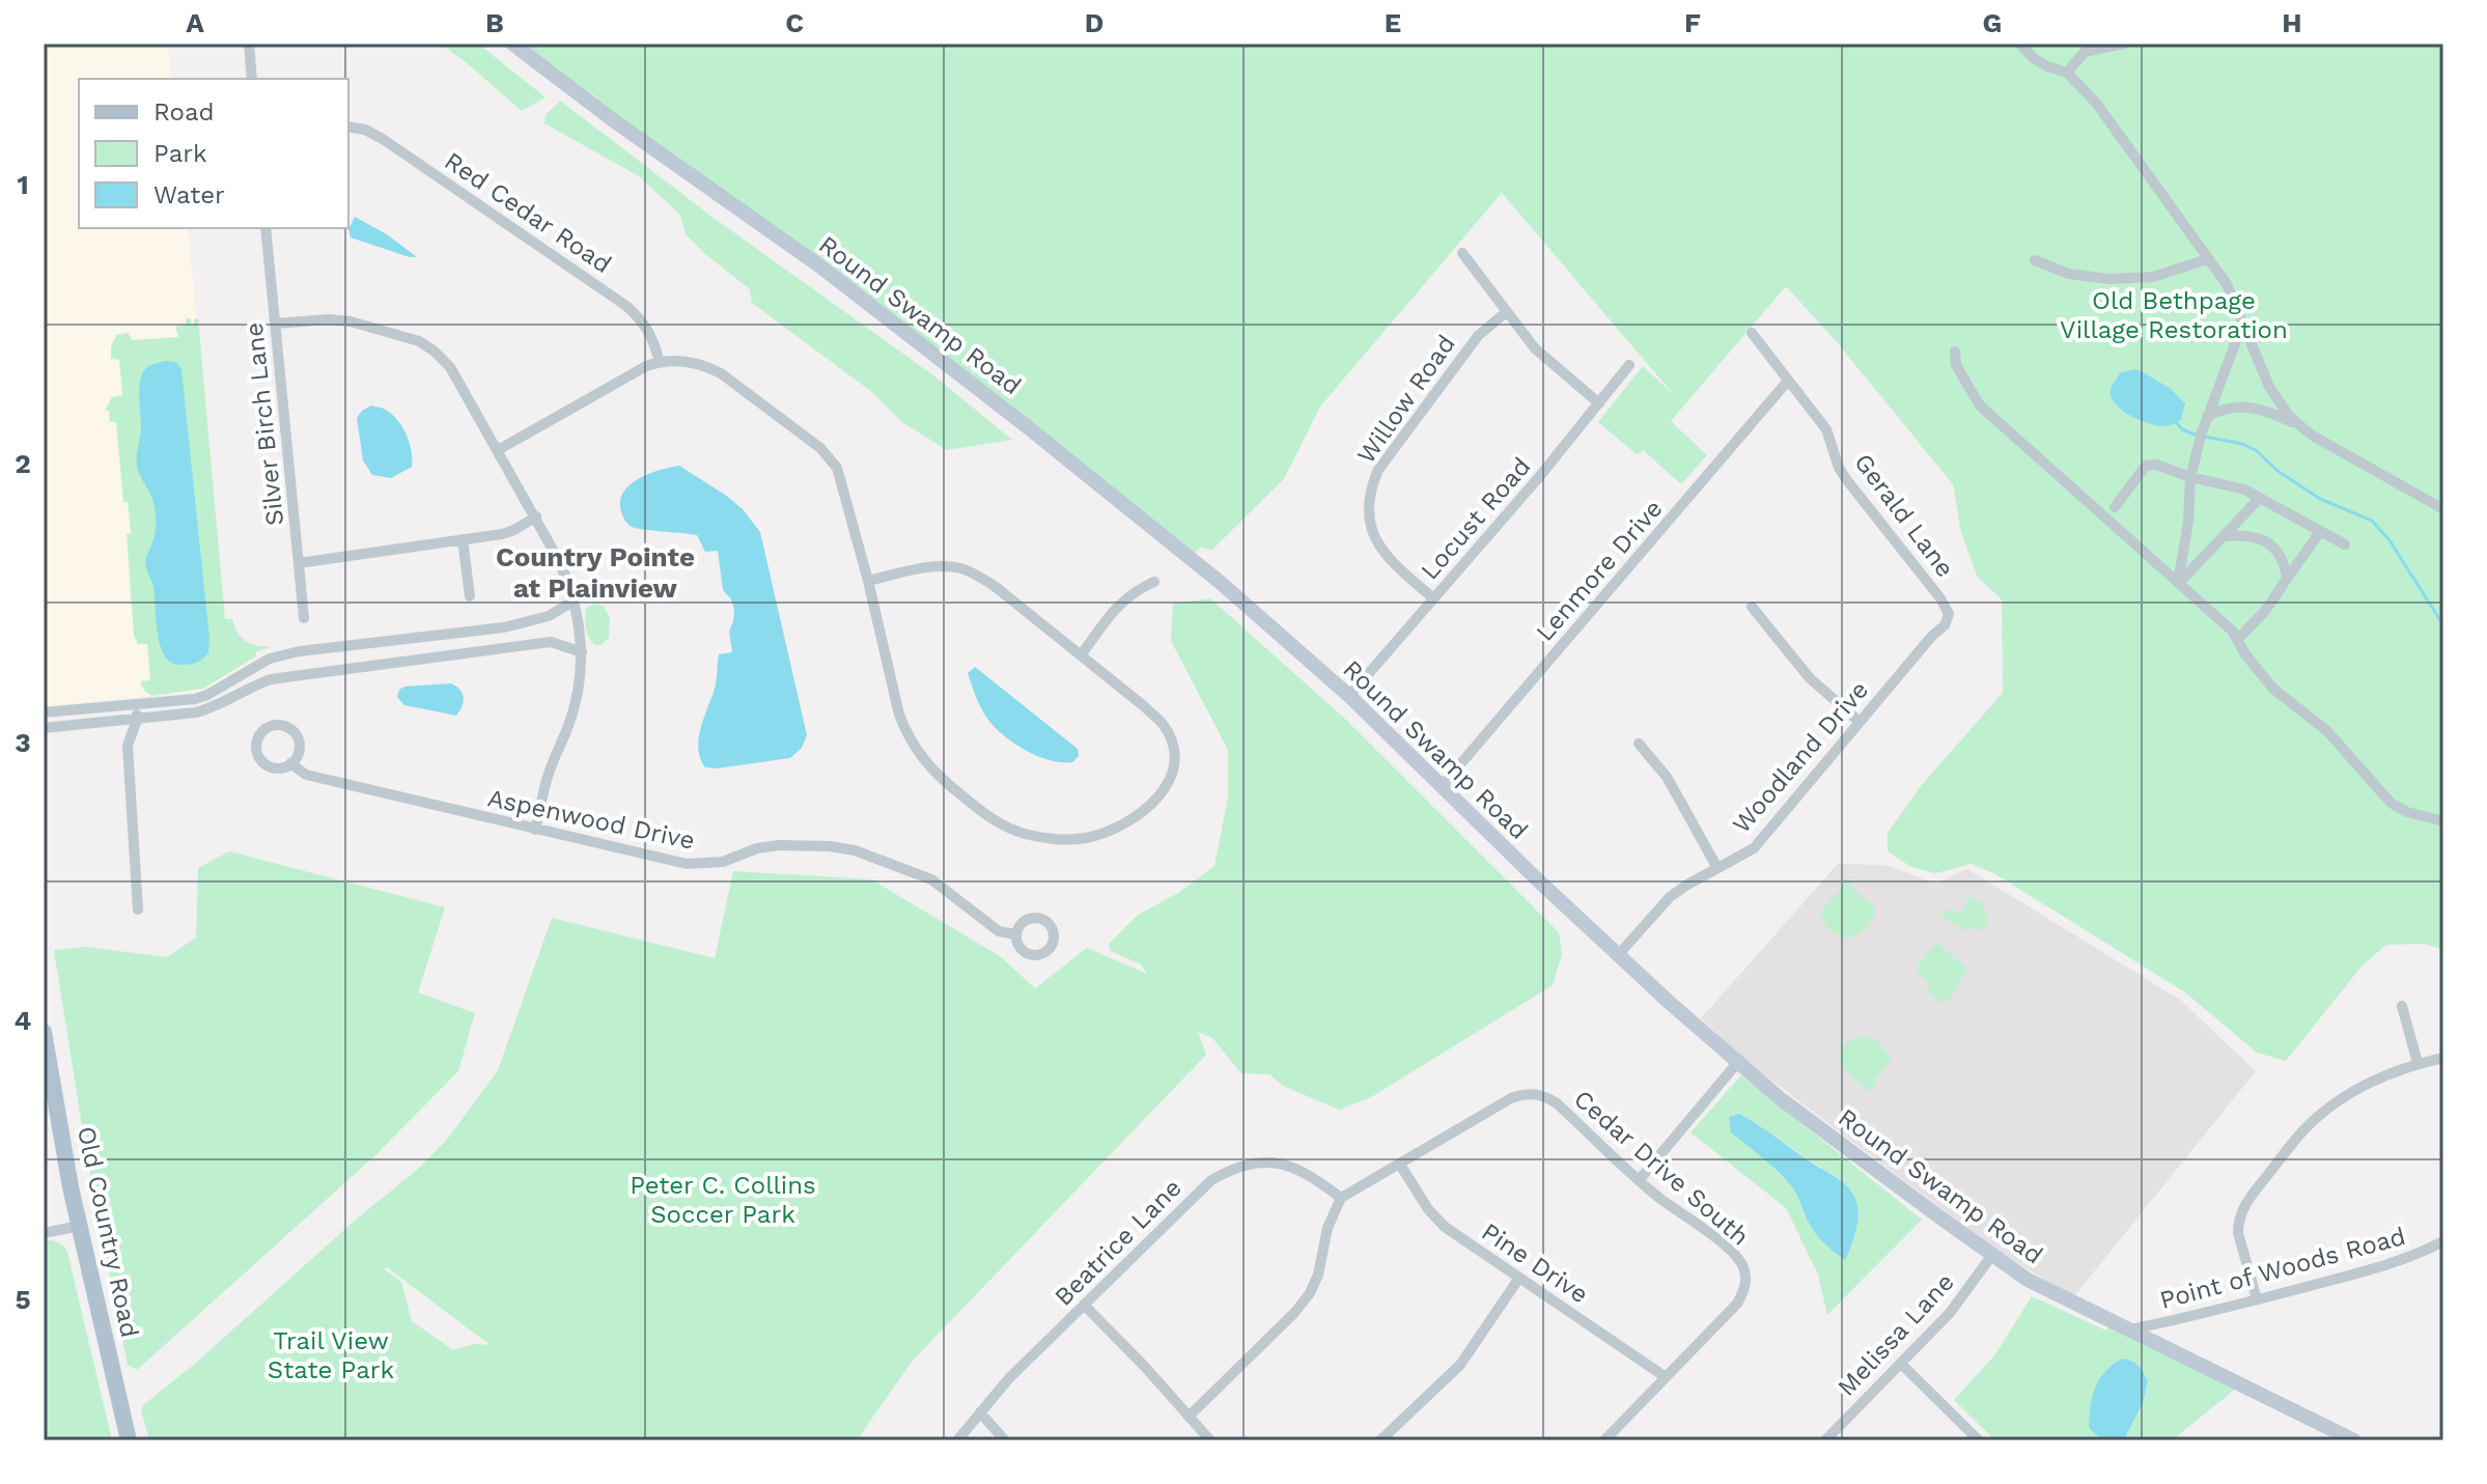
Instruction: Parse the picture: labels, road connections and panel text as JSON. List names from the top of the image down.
{
  "streets": {
    "main road": ["Round Swamp Road", "Old Country Road"],
    "street": [
      "Red Cedar Road",
      "Willow Road",
      "Silver Birch Lane",
      "Gerald Lane",
      "Locust Road",
      "Lenmore Drive",
      "Woodland Drive",
      "Aspenwood Drive",
      "Cedar Drive South",
      "Beatrice Lane",
      "Pine Drive",
      "Point of Woods Road",
      "Melissa Lane"
    ]
  },
  "crossings": [
    ["Round Swamp Road", "Locust Road"],
    ["Round Swamp Road", "Lenmore Drive"],
    ["Round Swamp Road", "Woodland Drive"],
    ["Round Swamp Road", "Point of Woods Road"],
    ["Round Swamp Road", "Melissa Lane"],
    ["Willow Road", "Locust Road"],
    ["Gerald Lane", "Lenmore Drive"],
    ["Gerald Lane", "Woodland Drive"],
    ["Cedar Drive South", "Pine Drive"]
  ],
  "districts": ["Country Pointe at Plainview"],
  "parks": ["Old Bethpage Village Restoration", "Peter C. Collins Soccer Park", "Trail View State Park"],
  "legend": ["Road", "Park", "Water"],
  "grid": {
    "columns": [
      "A",
      "B",
      "C",
      "D",
      "E",
      "F",
      "G",
      "H"
    ],
    "rows": [
      "1",
      "2",
      "3",
      "4",
      "5"
    ]
  }
}
